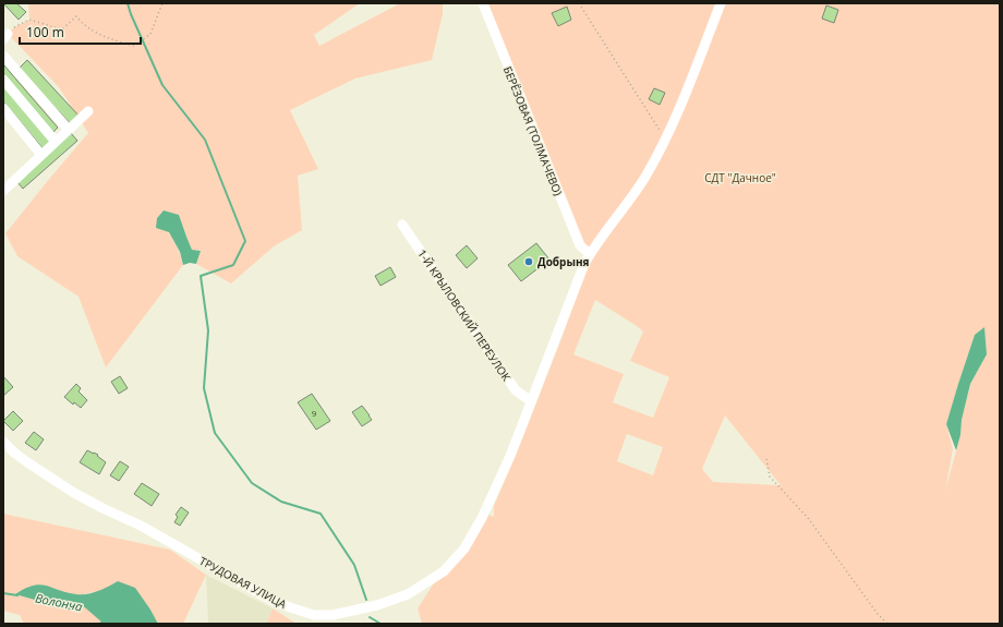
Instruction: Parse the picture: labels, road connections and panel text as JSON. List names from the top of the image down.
{
  "streets": {
    "street": ["БЕРЁЗОВАЯ (ТОЛМАЧЕВО)", "1-Й КРЫЛОВСКИЙ ПЕРЕУЛОК", "ТРУДОВАЯ УЛИЦА"]
  },
  "crossings": [
    ["БЕРЁЗОВАЯ (ТОЛМАЧЕВО)", "ТРУДОВАЯ УЛИЦА"],
    ["1-Й КРЫЛОВСКИЙ ПЕРЕУЛОК", "ТРУДОВАЯ УЛИЦА"]
  ],
  "water": ["Волонча"],
  "parks": ["СДТ \"Дачное\""],
  "places": ["Добрыня"],
  "house_numbers": ["9"],
  "scale_bar": "100 m"
}
